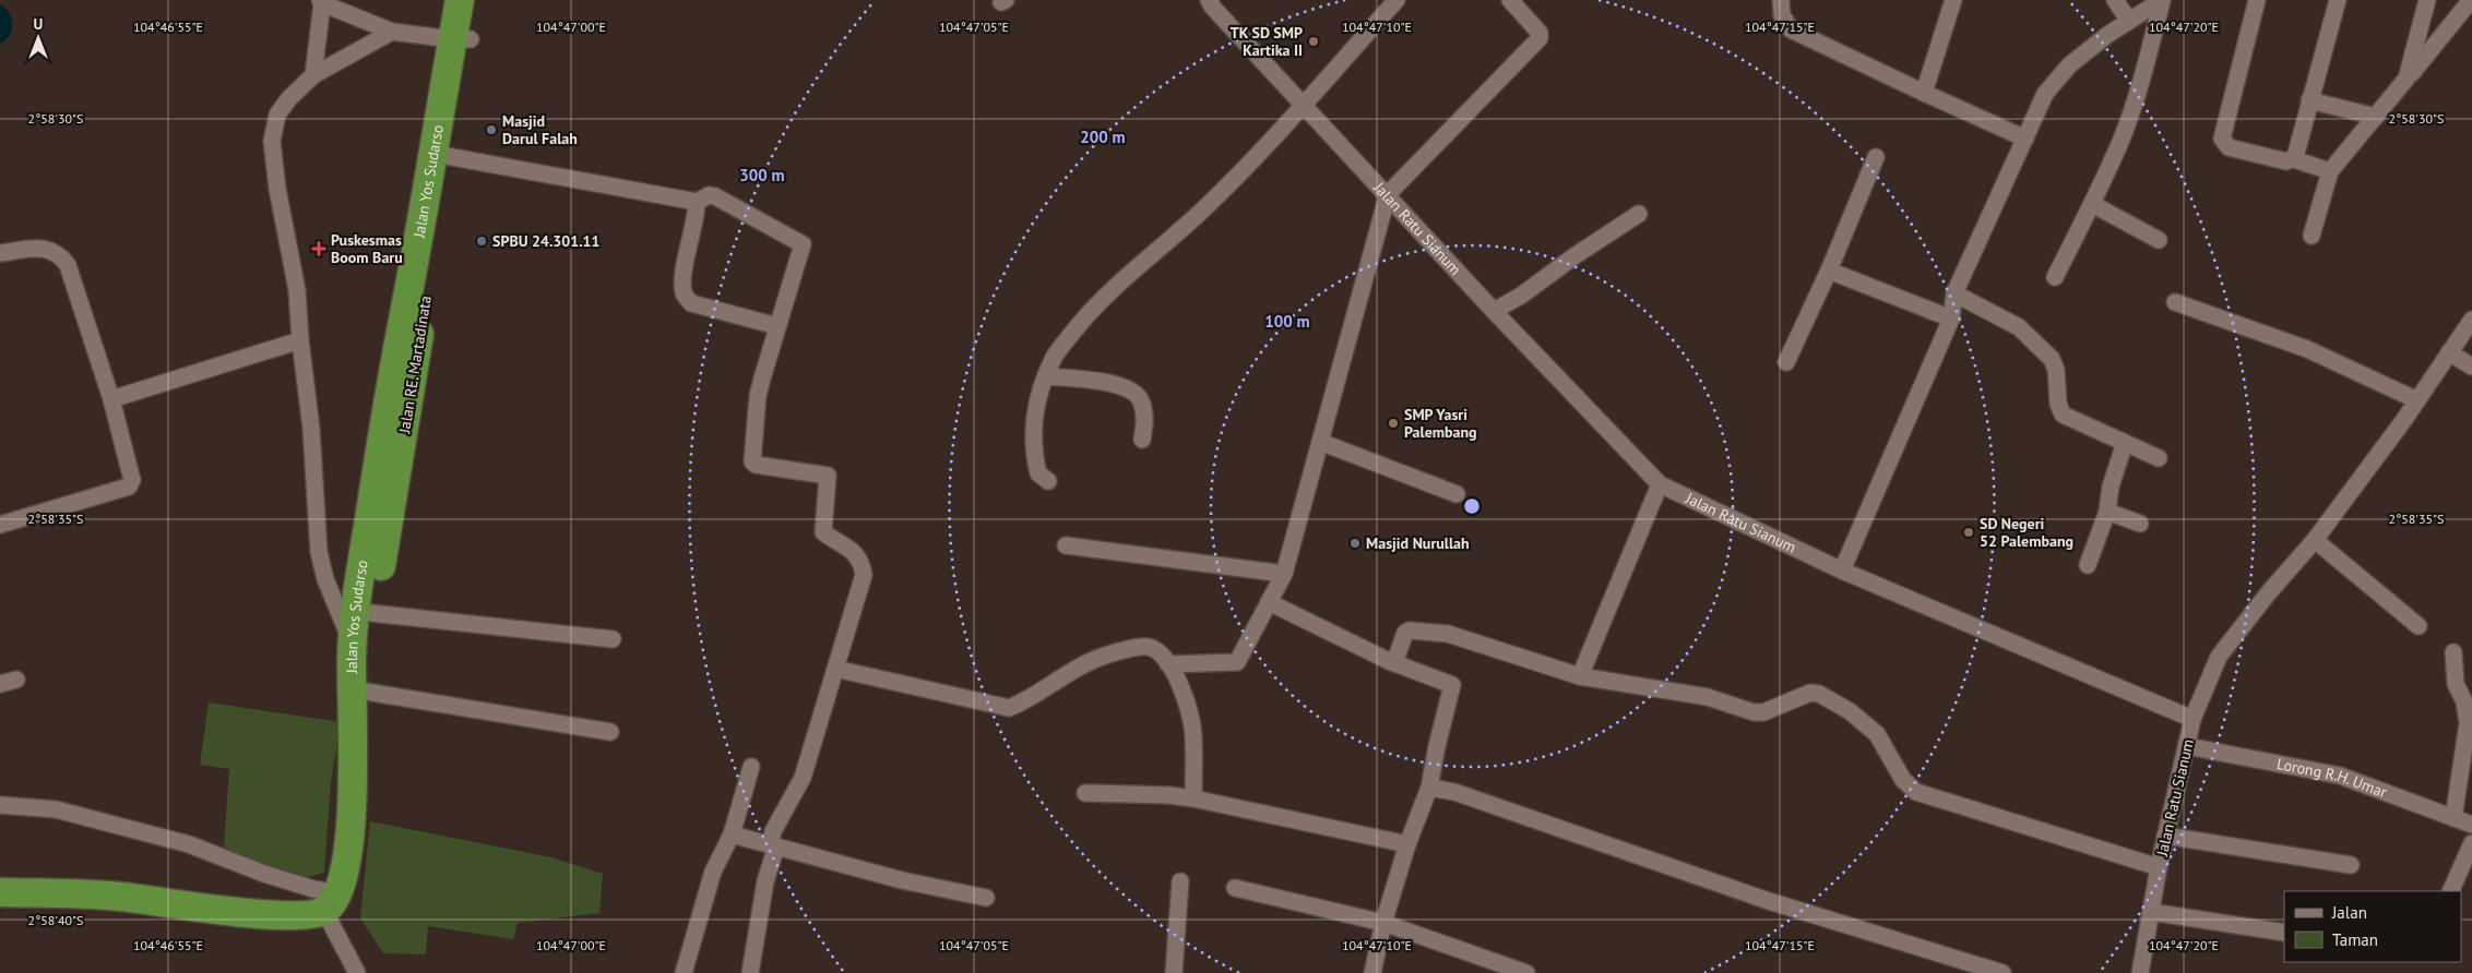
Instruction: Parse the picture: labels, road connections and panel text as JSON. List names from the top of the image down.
{
  "streets": {
    "highway": ["Jalan Yos Sudarso", "Jalan RE. Martadinata"],
    "street": ["Jalan Ratu Sianum", "Lorong R.H. Umar"]
  },
  "crossings": [
    ["Jalan Yos Sudarso", "Jalan RE. Martadinata"],
    ["Jalan Ratu Sianum", "Lorong R.H. Umar"]
  ],
  "places": {
    "other": [
      "TK SD SMP Kartika II",
      "Masjid Darul Falah",
      "SPBU 24.301.11",
      "SMP Yasri Palembang",
      "SD Negeri 52 Palembang",
      "Masjid Nurullah"
    ],
    "health": ["Puskesmas Boom Baru"]
  },
  "legend": ["Jalan", "Taman"],
  "north": "top",
  "coordinates": [
    "104°46'55\"E",
    "104°47'00\"E",
    "104°47'05\"E",
    "104°47'10\"E",
    "104°47'15\"E",
    "104°47'20\"E",
    "2°58'30\"S",
    "2°58'35\"S",
    "2°58'40\"S"
  ],
  "rings": ["200 m", "300 m", "100 m"]
}
